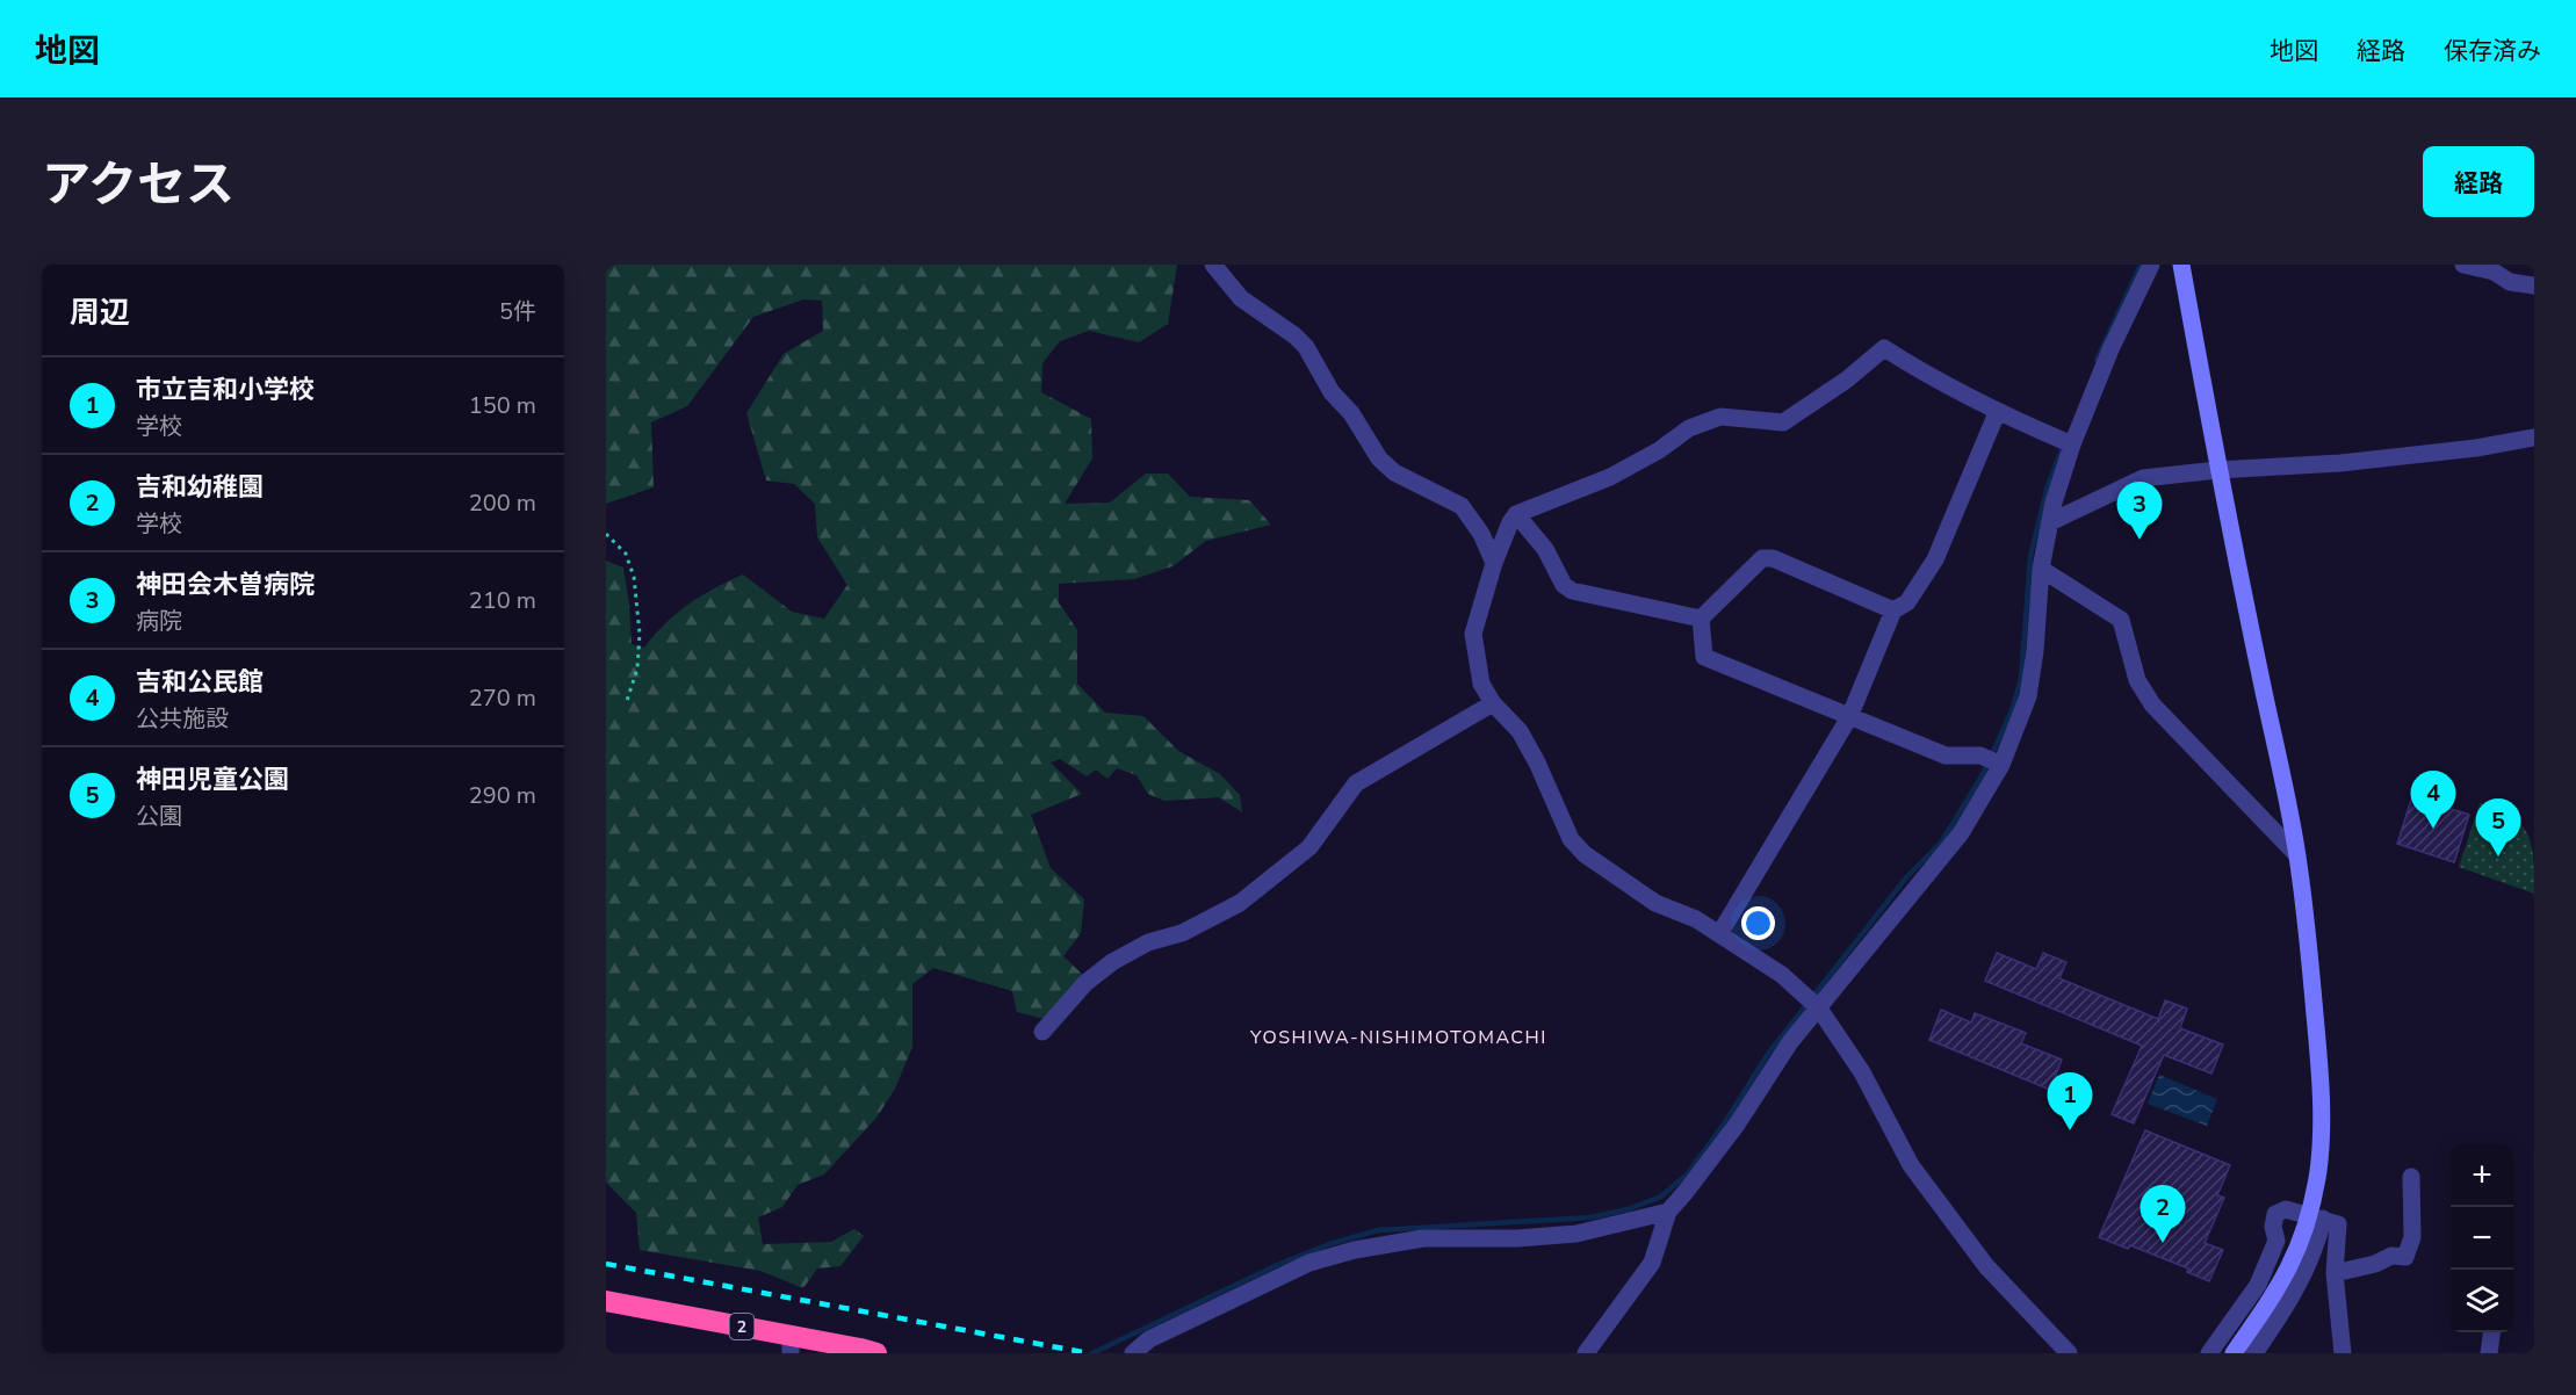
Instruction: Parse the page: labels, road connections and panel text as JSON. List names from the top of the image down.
{
  "streets": {
    "highway": ["2"]
  },
  "districts": ["YOSHIWA-NISHIMOTOMACHI"],
  "page": {
    "header": "地図",
    "nav": ["地図", "経路", "保存済み"],
    "title": "アクセス",
    "buttons": "経路",
    "heading": ["周辺", "5件"],
    "list": [
      {
        "mark": "1",
        "name": "市立吉和小学校",
        "note": "学校",
        "value": "150 m"
      },
      {
        "mark": "2",
        "name": "吉和幼稚園",
        "note": "学校",
        "value": "200 m"
      },
      {
        "mark": "3",
        "name": "神田会木曽病院",
        "note": "病院",
        "value": "210 m"
      },
      {
        "mark": "4",
        "name": "吉和公民館",
        "note": "公共施設",
        "value": "270 m"
      },
      {
        "mark": "5",
        "name": "神田児童公園",
        "note": "公園",
        "value": "290 m"
      }
    ],
    "pins": [
      "3",
      "4",
      "5",
      "1",
      "2"
    ],
    "map_buttons": ["+", "−"]
  }
}
